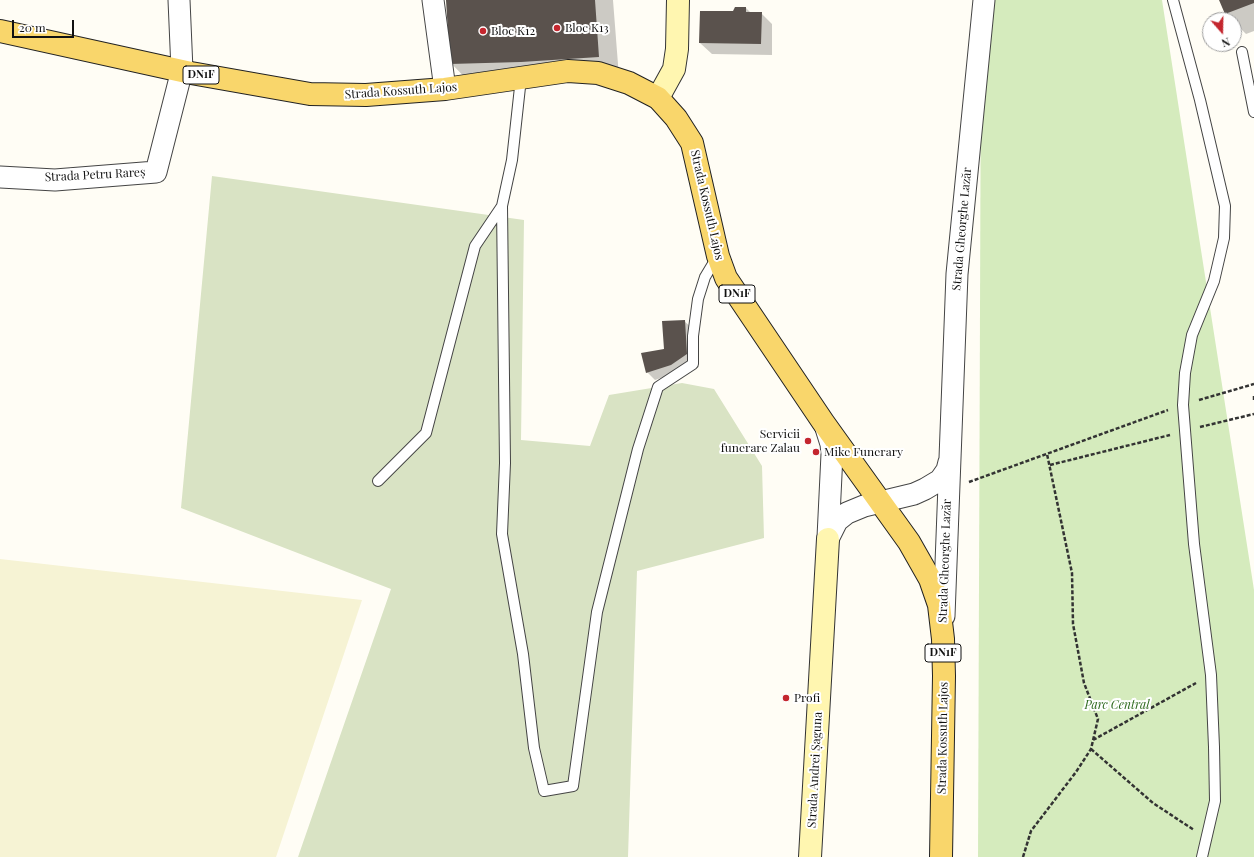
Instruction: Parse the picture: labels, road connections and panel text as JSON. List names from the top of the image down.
{
  "streets": {
    "main road": ["DN1F", "Strada Kossuth Lajos"],
    "street": ["Strada Petru Rareș", "Strada Gheorghe Lazăr", "Strada Andrei Șaguna"]
  },
  "crossings": [
    ["Strada Kossuth Lajos", "Strada Petru Rareș"],
    ["Strada Kossuth Lajos", "Strada Gheorghe Lazăr"],
    ["Strada Kossuth Lajos", "Strada Andrei Șaguna"],
    ["Strada Gheorghe Lazăr", "Strada Andrei Șaguna"]
  ],
  "parks": ["Parc Central"],
  "places": [
    "Bloc K13",
    "Bloc K12",
    "Servicii funerare Zalau",
    "Mike Funerary",
    "Profi"
  ],
  "scale_bar": "20 m",
  "north": "bottom"
}
